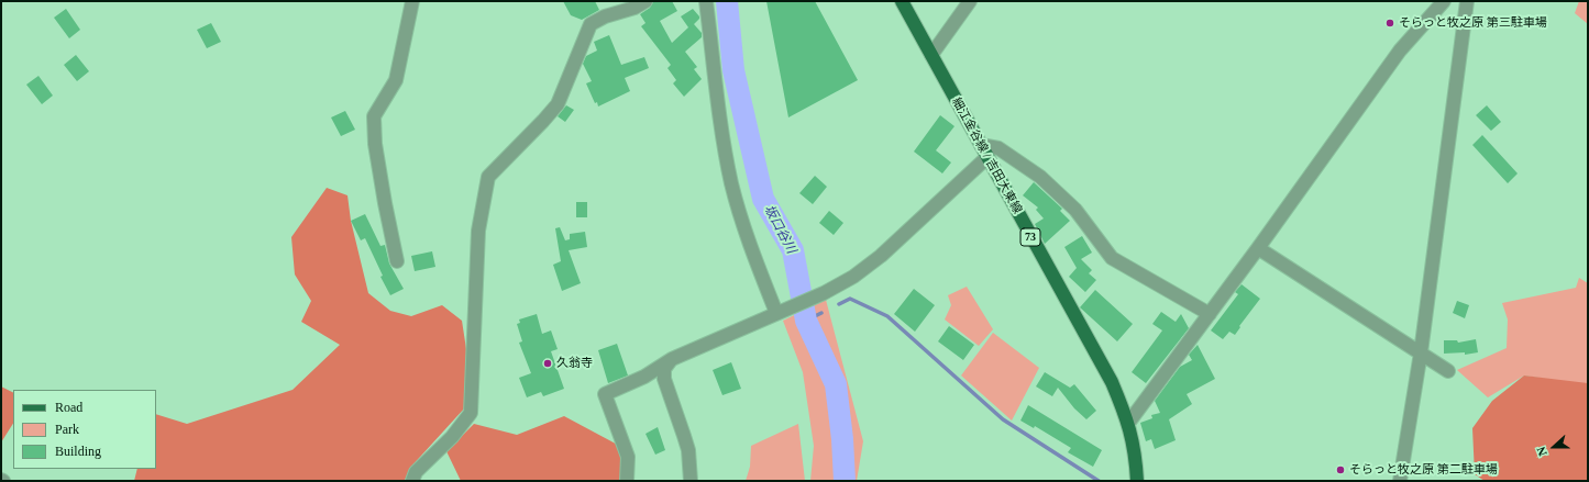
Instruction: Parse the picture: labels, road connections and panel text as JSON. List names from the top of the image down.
{
  "streets": {
    "main road": ["細江金谷線 / 吉田大東線", "73"]
  },
  "water": ["坂口谷川"],
  "places": ["そらっと牧之原 第三駐車場", "久翁寺", "そらっと牧之原 第二駐車場"],
  "legend": ["Road", "Park", "Building"],
  "north": "left"
}
